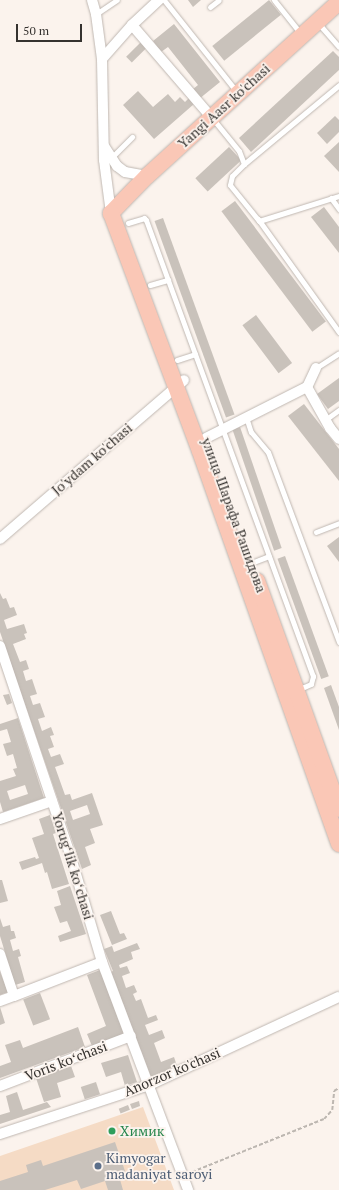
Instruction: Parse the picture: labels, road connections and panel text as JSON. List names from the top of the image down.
{
  "streets": {
    "main road": ["Yangi Aasr ko'chasi", "улица Шарафа Рашидова"],
    "street": [
      "Jo'ydam ko'chasi",
      "Yorugʻlik koʻchasi",
      "Voris koʻchasi",
      "Anorzor ko'chasi"
    ]
  },
  "crossings": [
    ["Yangi Aasr ko'chasi", "улица Шарафа Рашидова"],
    ["Jo'ydam ko'chasi", "улица Шарафа Рашидова"],
    ["Yorugʻlik koʻchasi", "Voris koʻchasi"],
    ["Yorugʻlik koʻchasi", "Anorzor ko'chasi"]
  ],
  "places": ["Химик", "Kimyogar madaniyat saroyi"],
  "scale_bar": "50 m"
}
